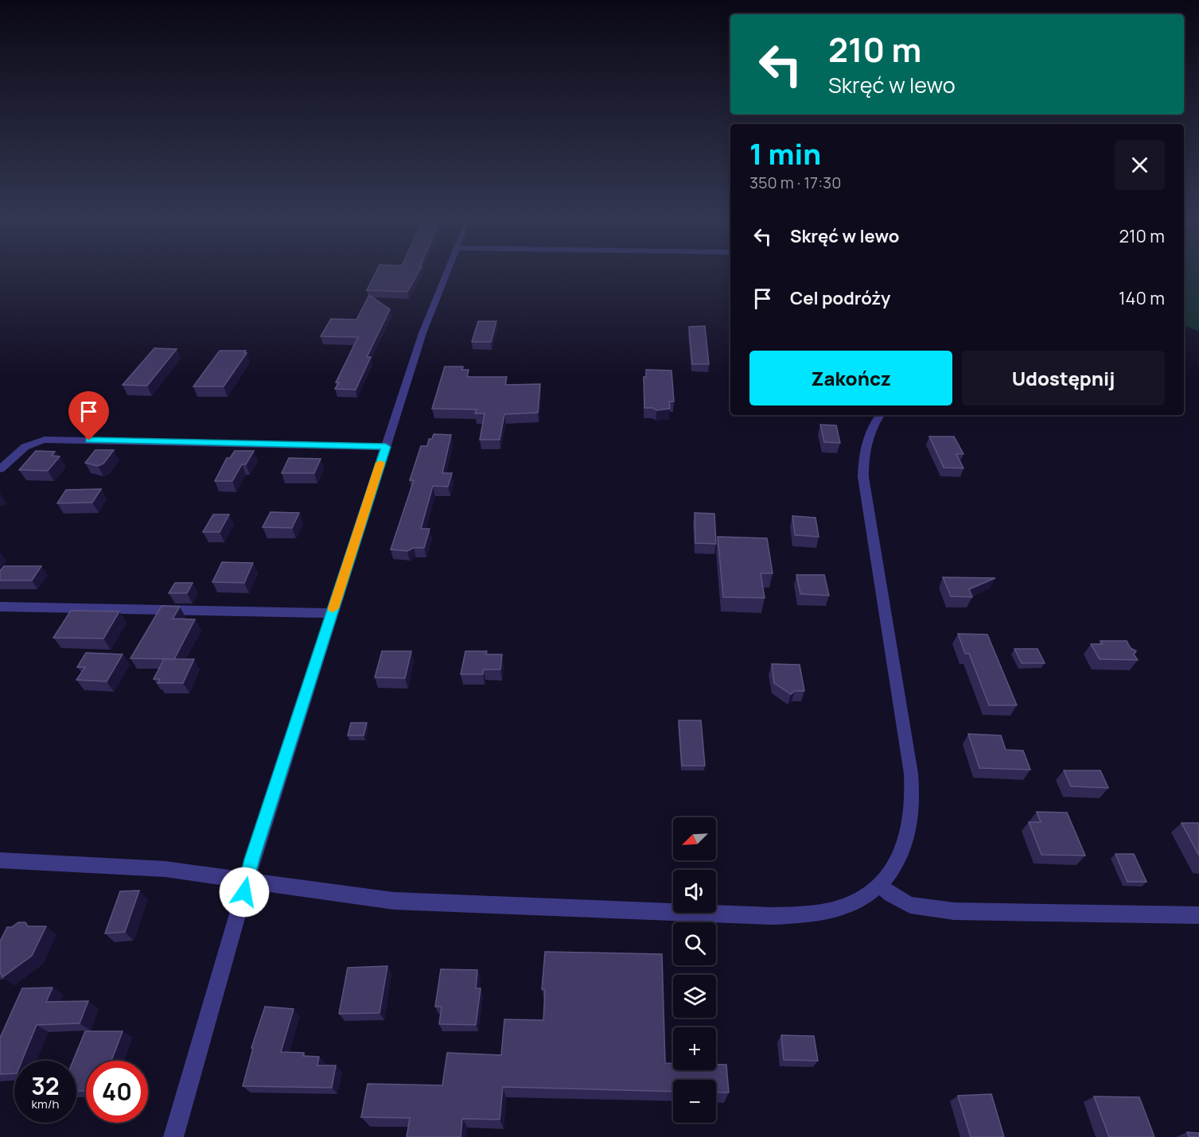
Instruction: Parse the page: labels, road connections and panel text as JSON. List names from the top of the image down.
{
  "north": "bottom left",
  "page": {
    "turn": ["210 m", "Skręć w lewo"],
    "heading": ["1 min", "350 m · 17:30"],
    "list": [
      {
        "name": "Skręć w lewo",
        "value": "210 m"
      },
      {
        "name": "Cel podróży",
        "value": "140 m"
      }
    ],
    "buttons": ["Zakończ", "Udostępnij"],
    "map_buttons": ["+", "−"],
    "speed": "32 km/h",
    "limit": "40"
  }
}
